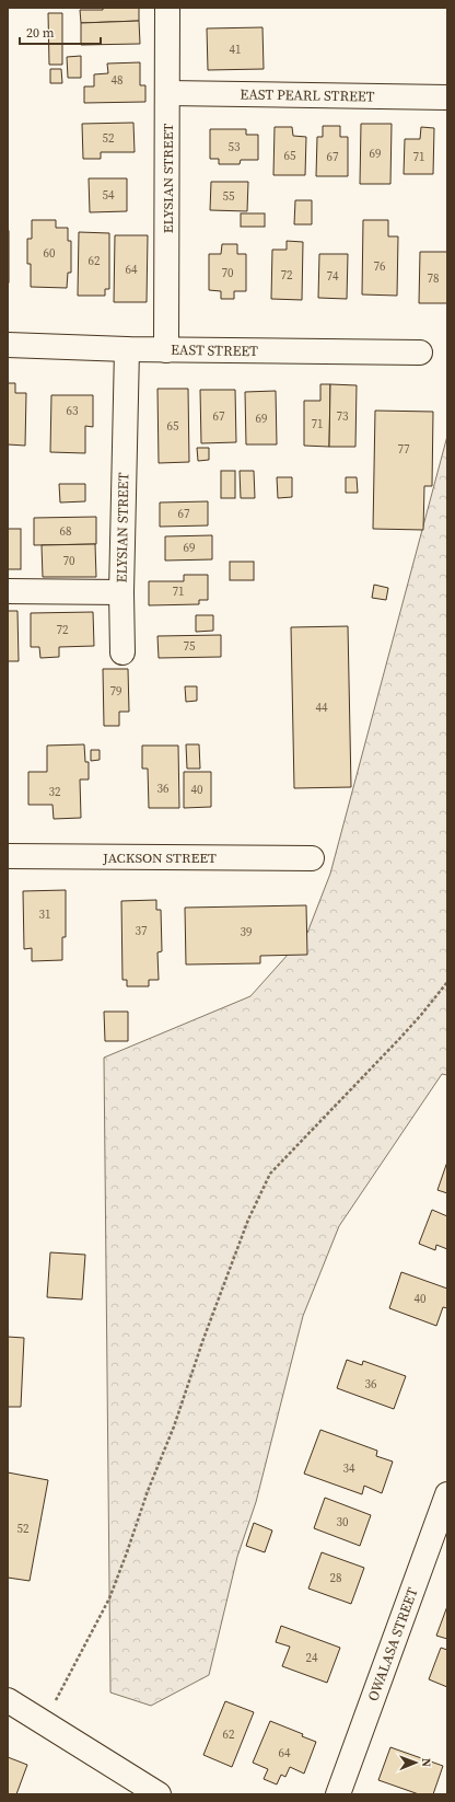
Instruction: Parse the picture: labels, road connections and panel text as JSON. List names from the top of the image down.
{
  "streets": {
    "street": [
      "EAST PEARL STREET",
      "ELYSIAN STREET",
      "EAST STREET",
      "JACKSON STREET",
      "OWALASA STREET"
    ]
  },
  "crossings": [
    ["EAST PEARL STREET", "ELYSIAN STREET"],
    ["ELYSIAN STREET", "EAST STREET"]
  ],
  "house_numbers": [
    "41",
    "48",
    "52",
    "53",
    "69",
    "65",
    "67",
    "71",
    "54",
    "55",
    "60",
    "62",
    "76",
    "64",
    "70",
    "72",
    "74",
    "78",
    "63",
    "67",
    "73",
    "69",
    "71",
    "65",
    "77",
    "67",
    "68",
    "69",
    "70",
    "71",
    "72",
    "75",
    "79",
    "44",
    "36",
    "40",
    "32",
    "31",
    "37",
    "39",
    "40",
    "36",
    "34",
    "30",
    "52",
    "28",
    "24",
    "62",
    "64"
  ],
  "scale_bar": "20 m",
  "north": "right"
}
